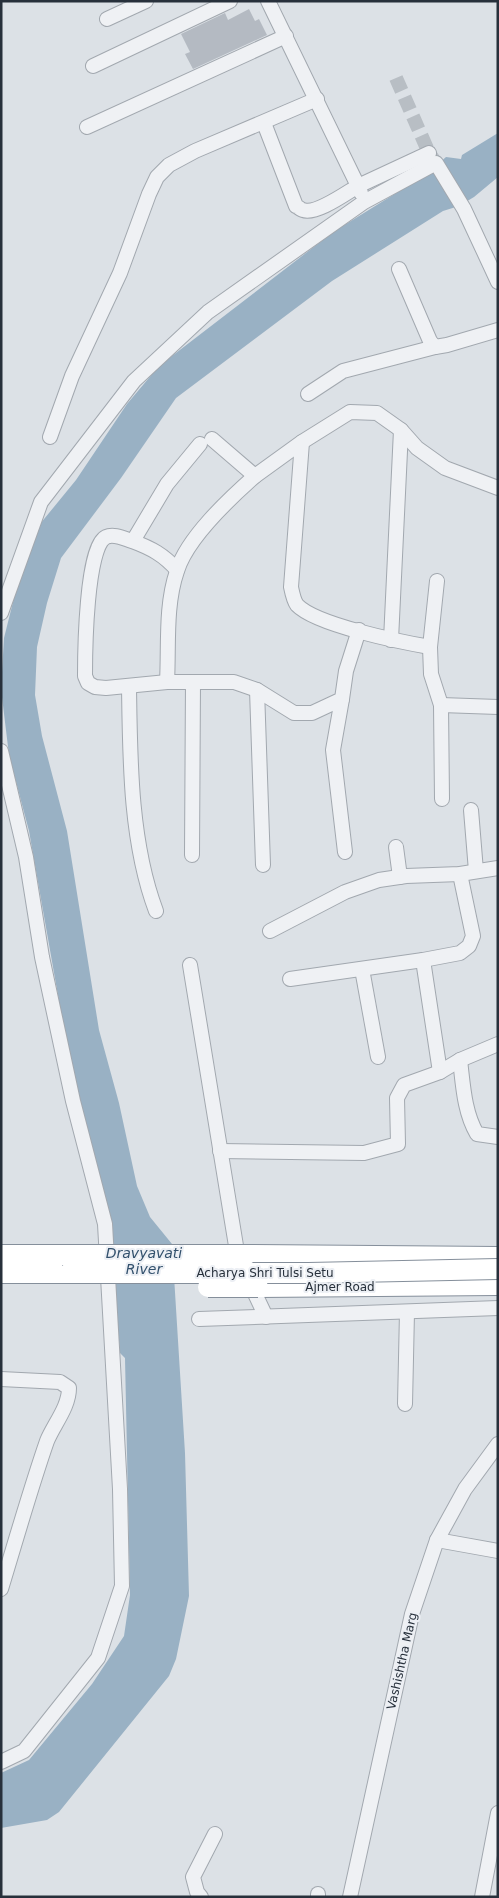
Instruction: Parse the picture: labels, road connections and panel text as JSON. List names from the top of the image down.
{
  "streets": {
    "highway": ["Acharya Shri Tulsi Setu", "Ajmer Road"],
    "street": ["Vashishtha Marg"]
  },
  "water": ["Dravyavati River"]
}
